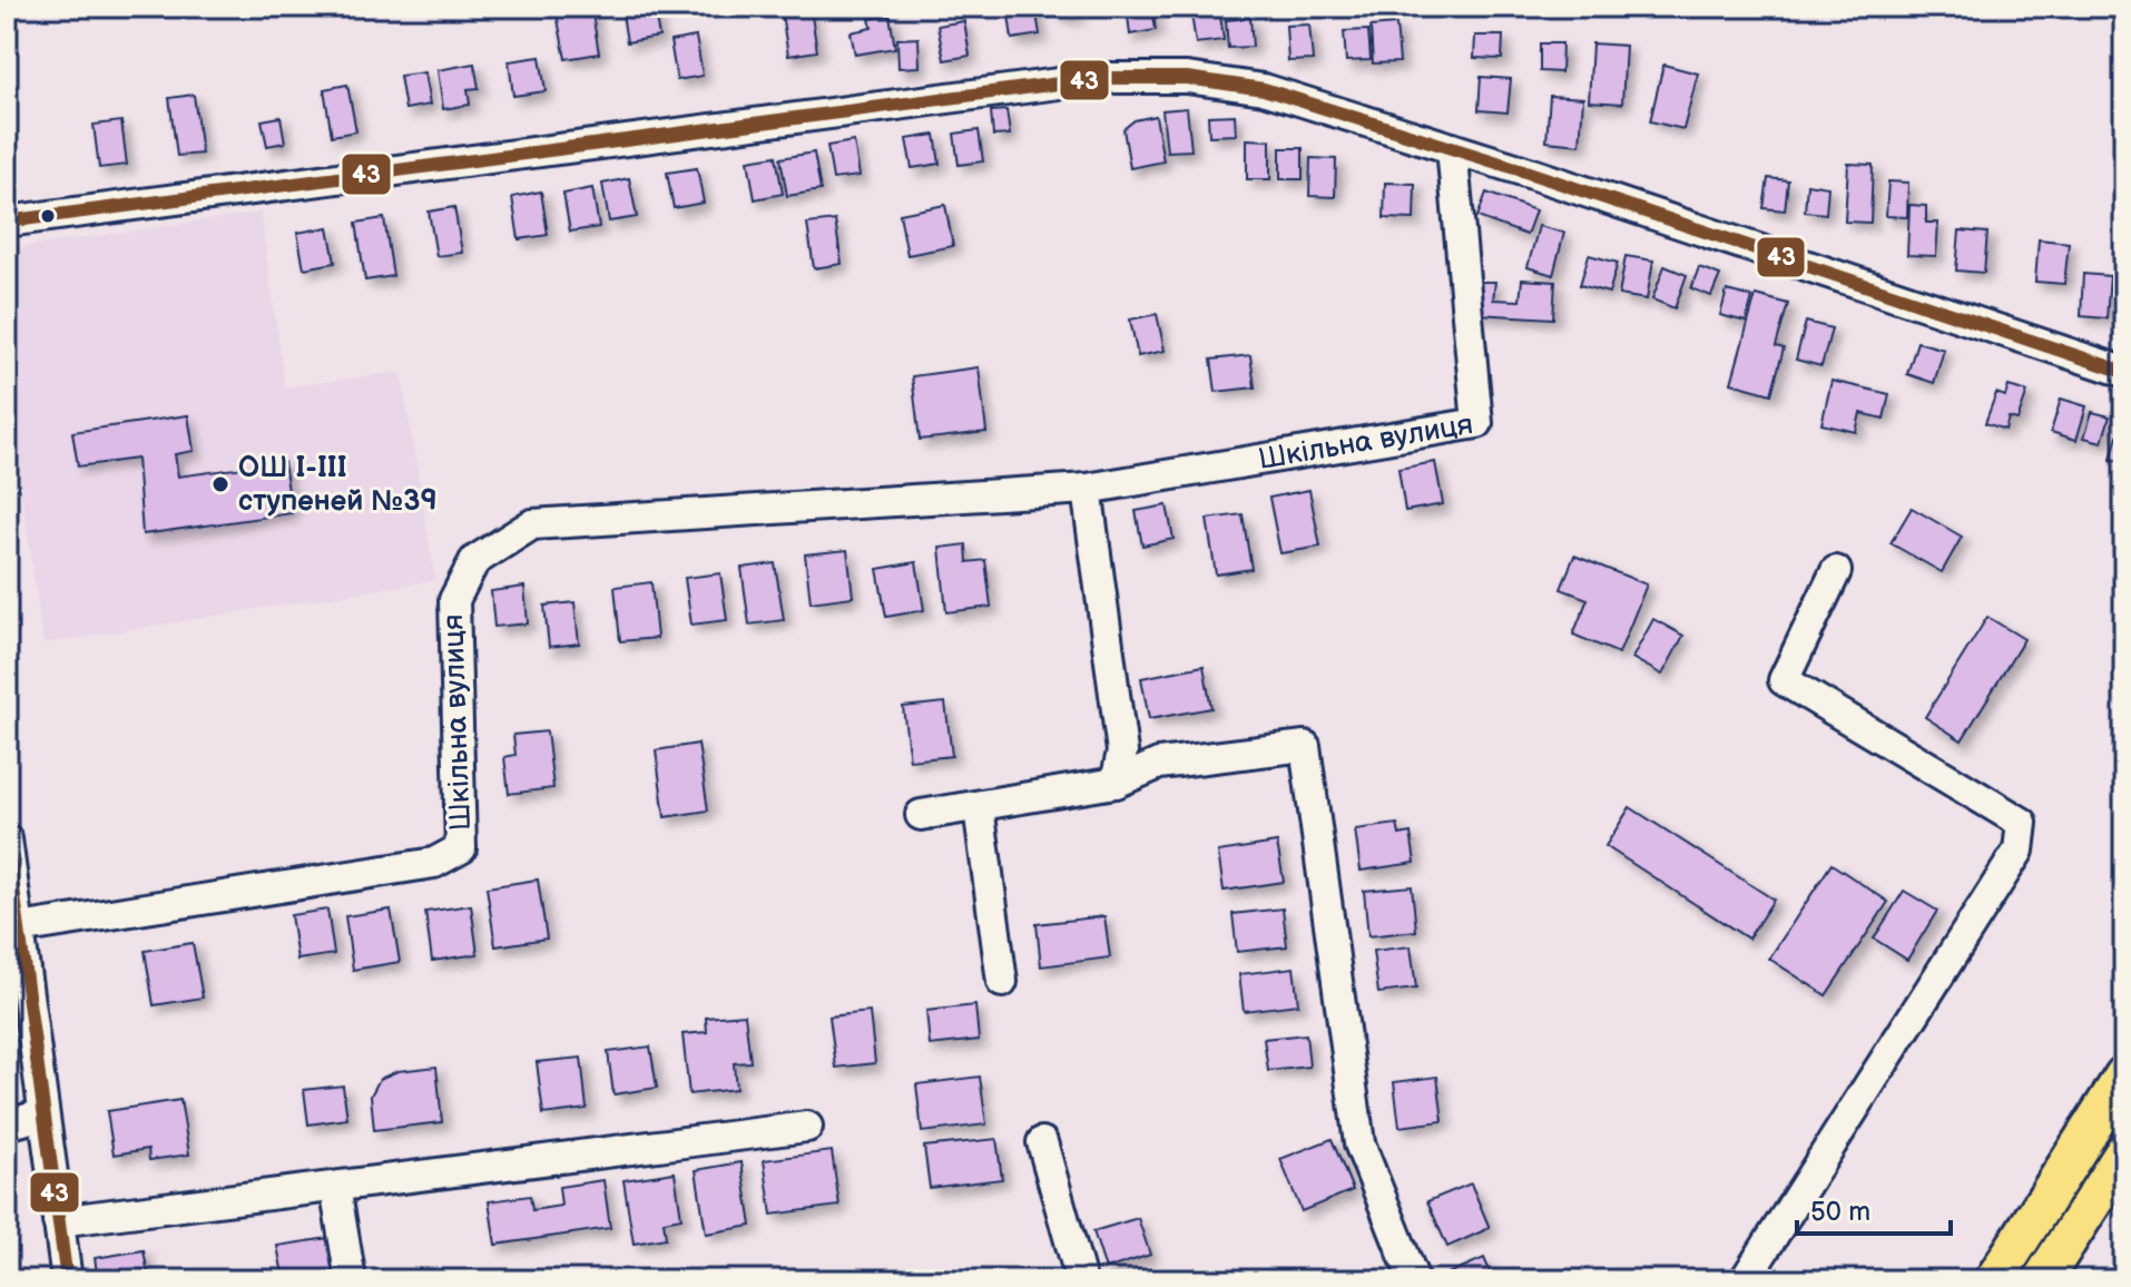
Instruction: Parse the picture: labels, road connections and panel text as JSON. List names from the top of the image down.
{
  "streets": {
    "street": ["Шкільна вулиця"]
  },
  "places": ["ОШ I-III ступеней №39"],
  "lines": ["transit line 43"],
  "scale_bar": "50 m"
}
